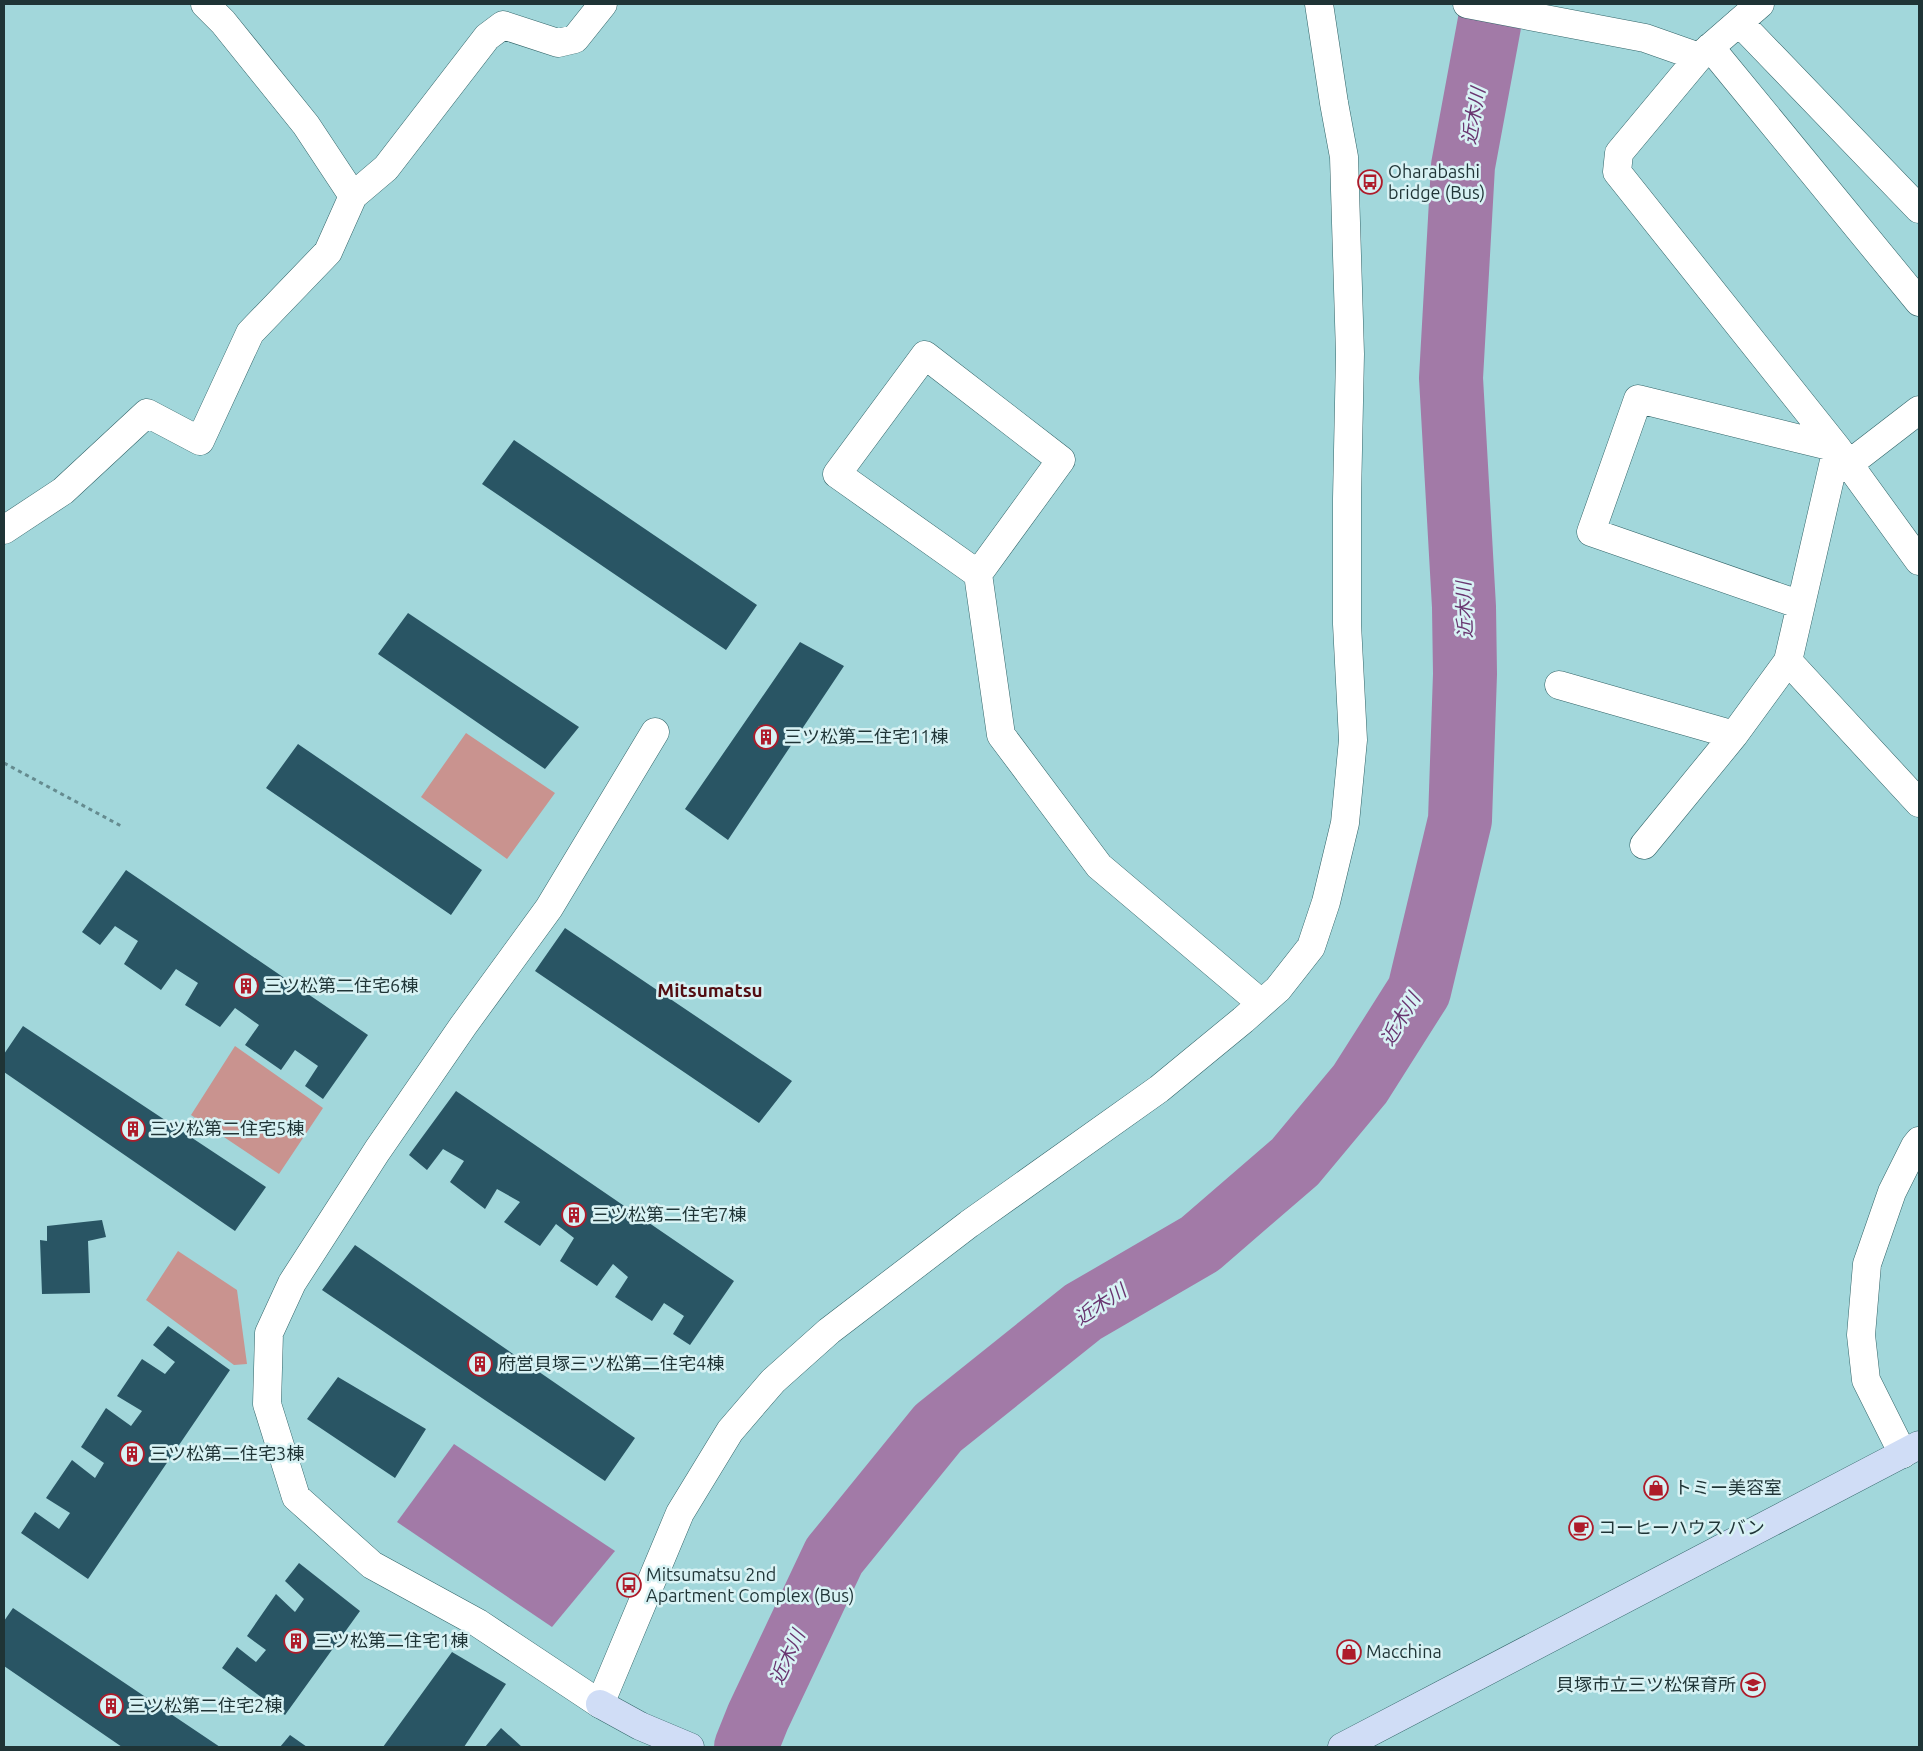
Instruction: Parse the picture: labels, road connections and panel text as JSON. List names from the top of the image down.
{
  "districts": ["Mitsumatsu"],
  "water": ["近木川"],
  "places": {
    "bus stop": ["Oharabashi bridge (Bus)", "Mitsumatsu 2nd Apartment Complex (Bus)"],
    "building": [
      "三ツ松第二住宅11棟",
      "三ツ松第二住宅6棟",
      "三ツ松第二住宅5棟",
      "三ツ松第二住宅7棟",
      "府営貝塚三ツ松第二住宅4棟",
      "三ツ松第二住宅3棟",
      "三ツ松第二住宅1棟",
      "三ツ松第二住宅2棟"
    ],
    "shop": ["トミー美容室", "Macchina"],
    "cafe": ["コーヒーハウス バン"],
    "school or university": ["貝塚市立三ツ松保育所"]
  }
}
